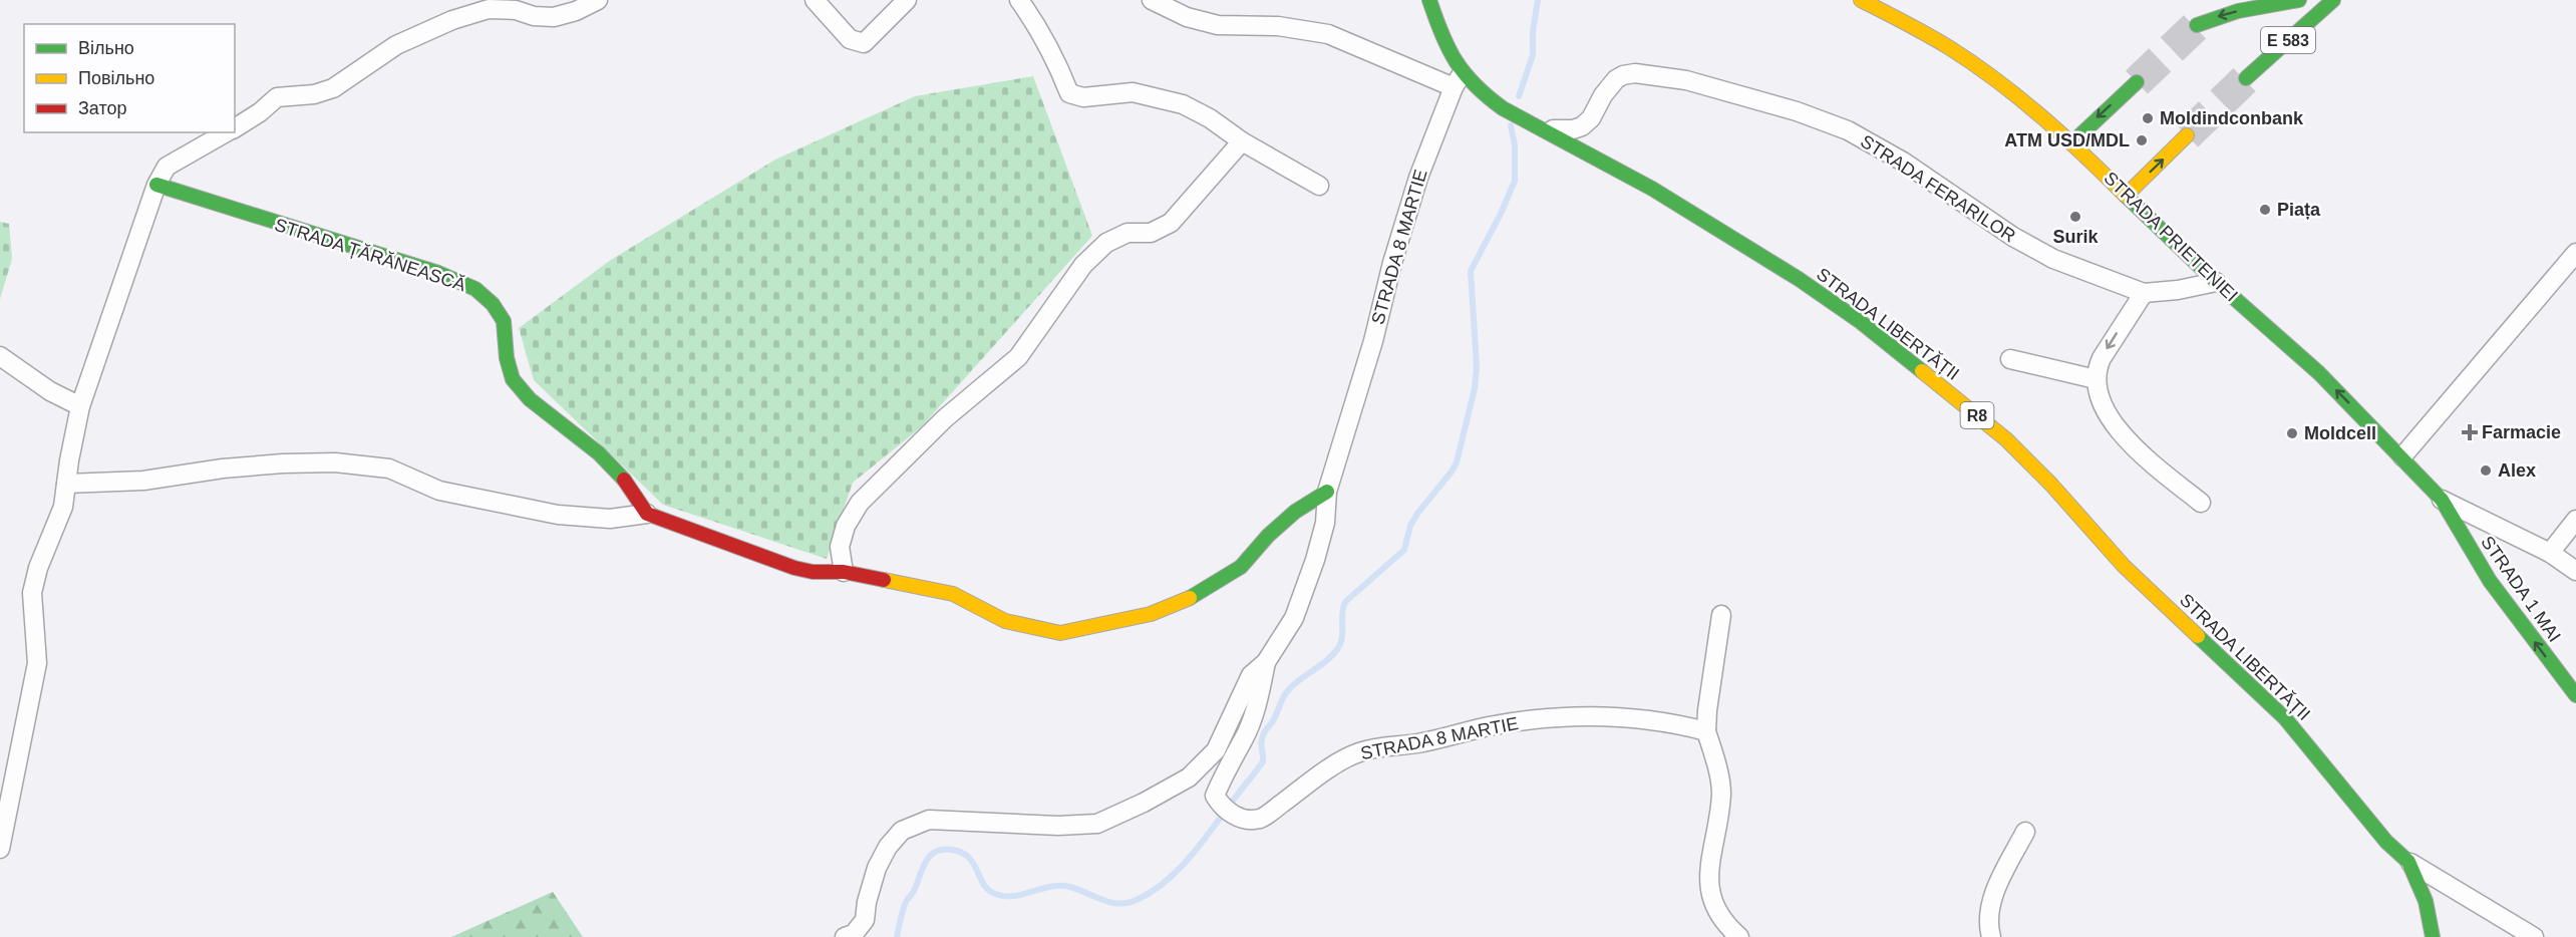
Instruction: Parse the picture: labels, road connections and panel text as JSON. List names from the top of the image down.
{
  "streets": {
    "main road": [
      "E 583",
      "STRADA PRIETENIEI",
      "STRADA ȚĂRĂNEASCĂ",
      "STRADA LIBERTĂȚII",
      "R8",
      "STRADA 1 MAI"
    ],
    "street": ["STRADA FERARILOR", "STRADA 8 MARTIE"]
  },
  "crossings": [
    ["STRADA FERARILOR", "STRADA PRIETENIEI"],
    ["STRADA FERARILOR", "STRADA LIBERTĂȚII"],
    ["STRADA PRIETENIEI", "STRADA 1 MAI"],
    ["STRADA 8 MARTIE", "STRADA LIBERTĂȚII"]
  ],
  "one_way": ["STRADA 1 MAI"],
  "places": {
    "other": [
      "Moldindconbank",
      "ATM USD/MDL",
      "Piața",
      "Surik",
      "Moldcell",
      "Alex"
    ],
    "health": ["Farmacie"]
  },
  "legend": ["Вільно", "Повільно", "Затор"]
}
